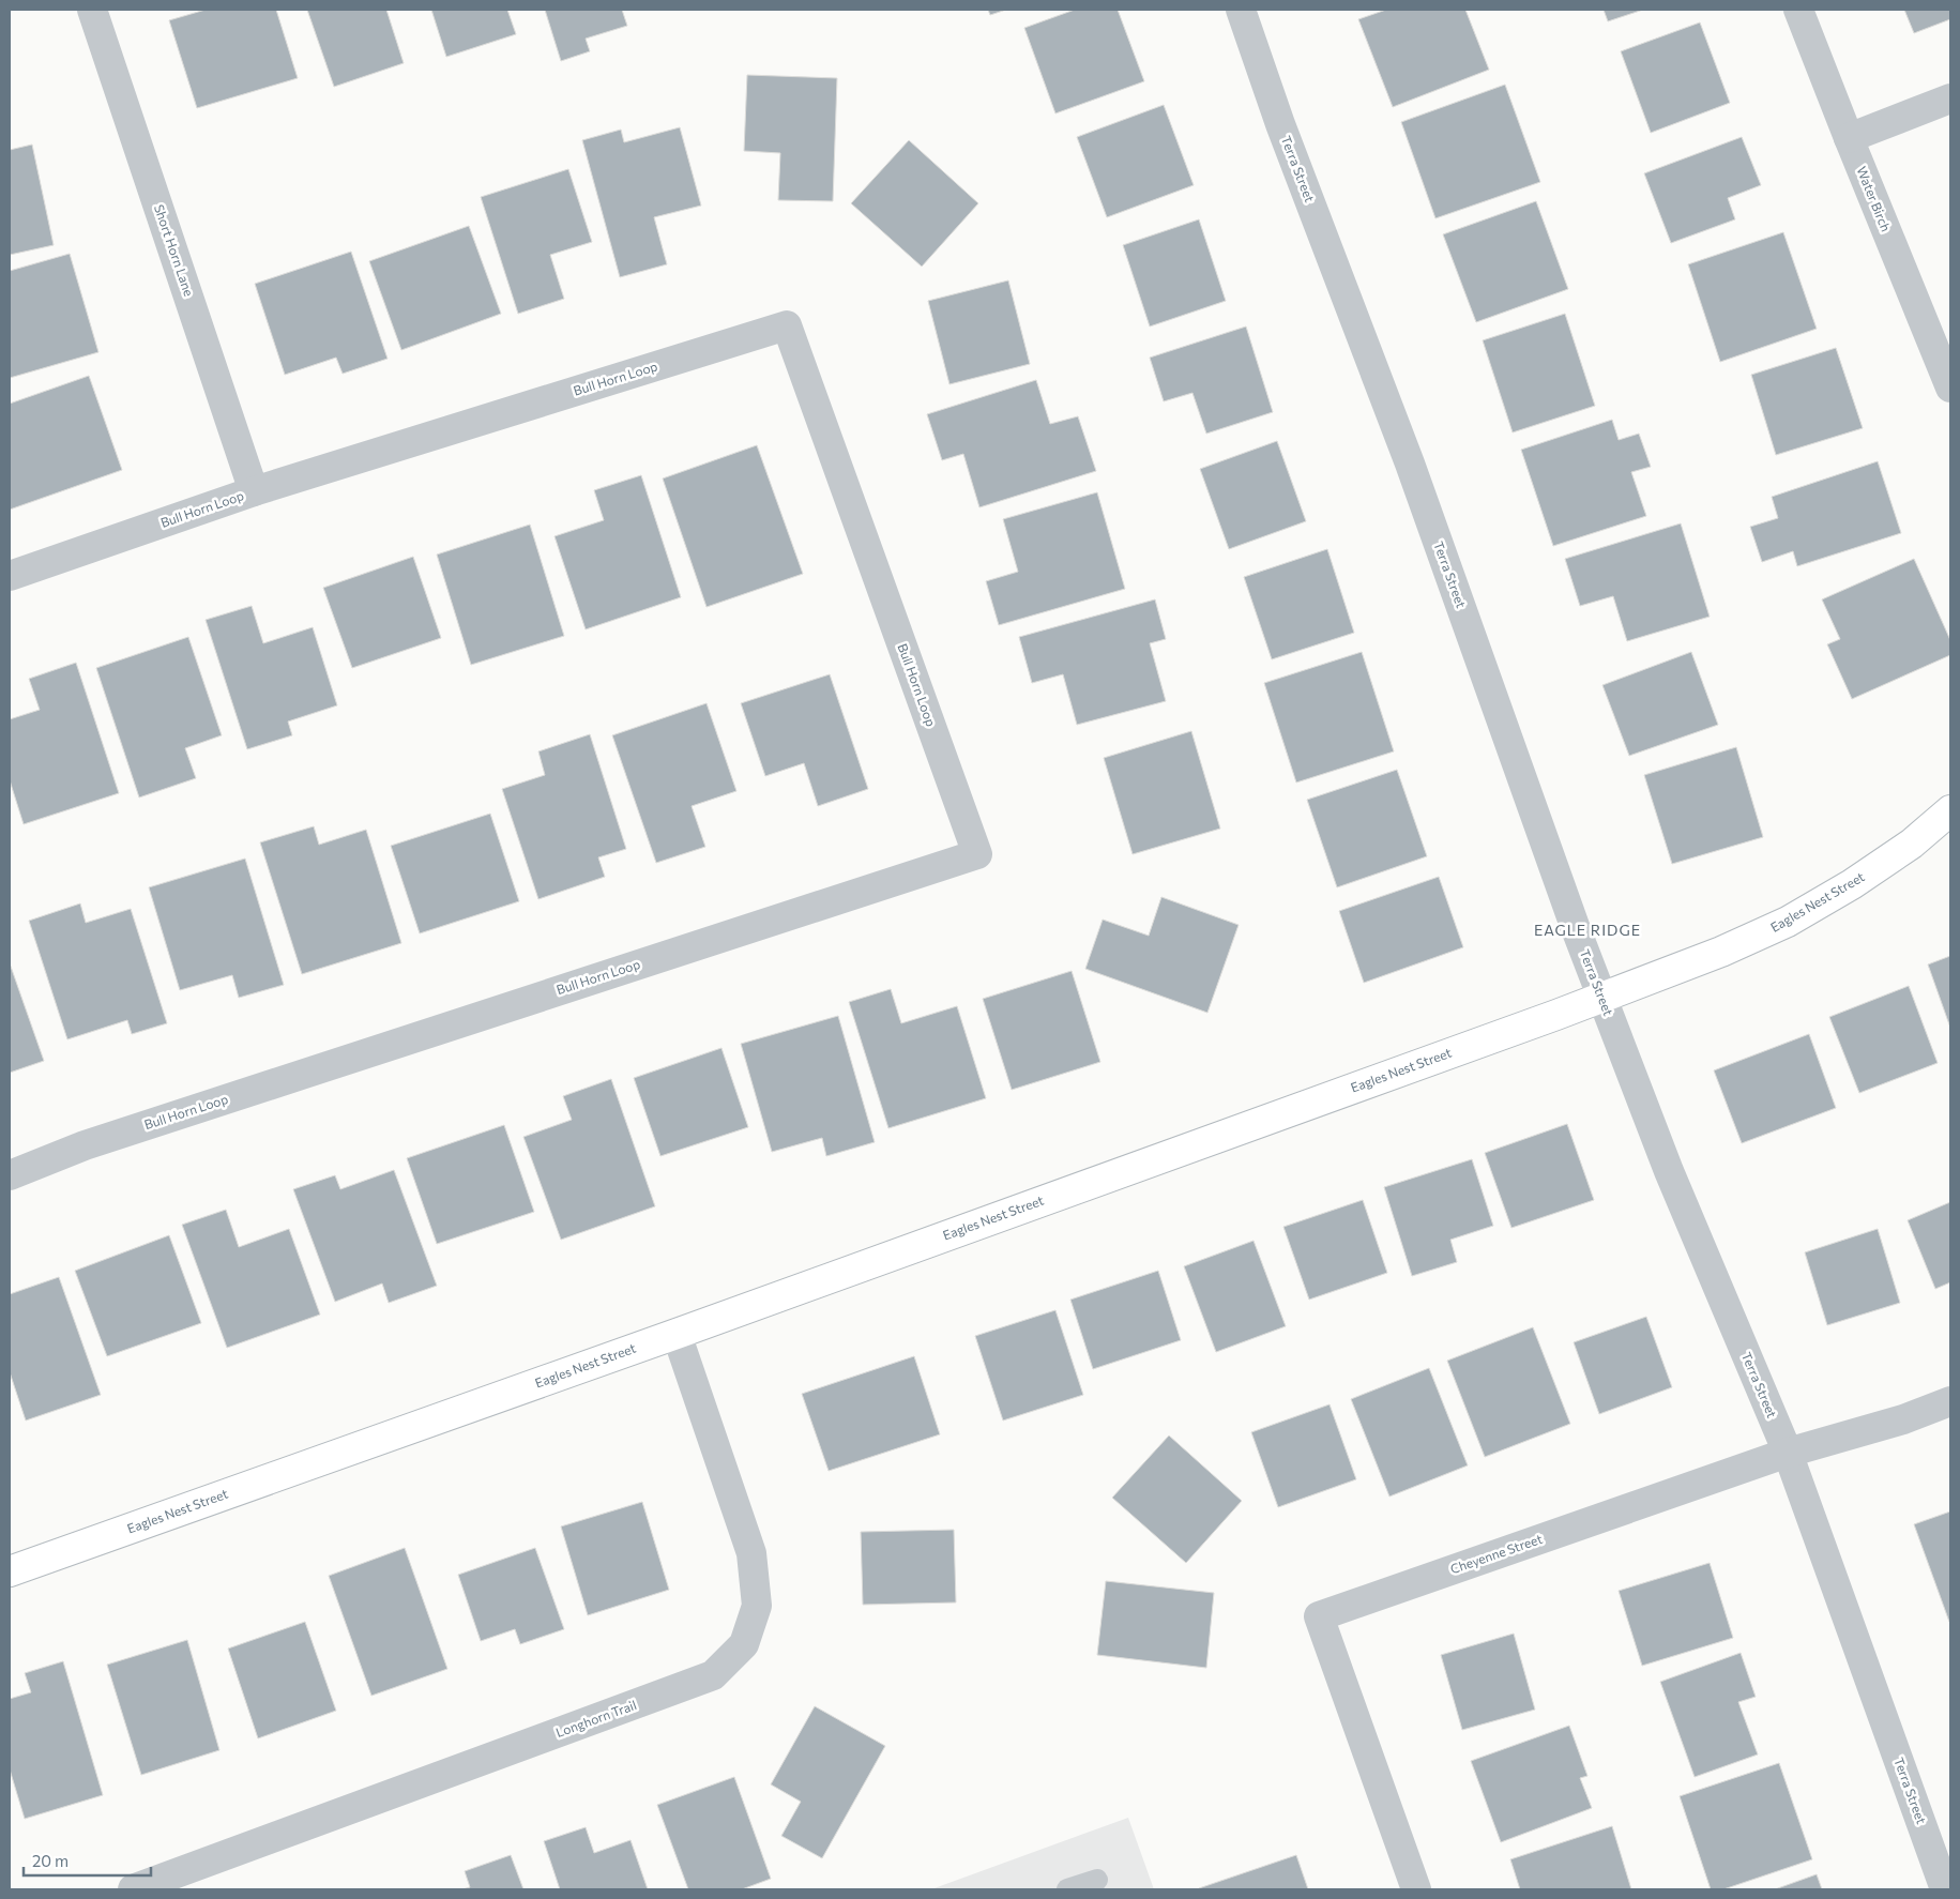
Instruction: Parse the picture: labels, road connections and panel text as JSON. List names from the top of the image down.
{
  "streets": {
    "street": [
      "Terra Street",
      "Water Birch",
      "Short Horn Lane",
      "Bull Horn Loop",
      "Eagles Nest Street",
      "Cheyenne Street",
      "Longhorn Trail"
    ]
  },
  "crossings": [
    ["Terra Street", "Eagles Nest Street"],
    ["Terra Street", "Cheyenne Street"],
    ["Short Horn Lane", "Bull Horn Loop"],
    ["Eagles Nest Street", "Longhorn Trail"]
  ],
  "districts": ["EAGLE RIDGE"],
  "scale_bar": "20 m"
}
